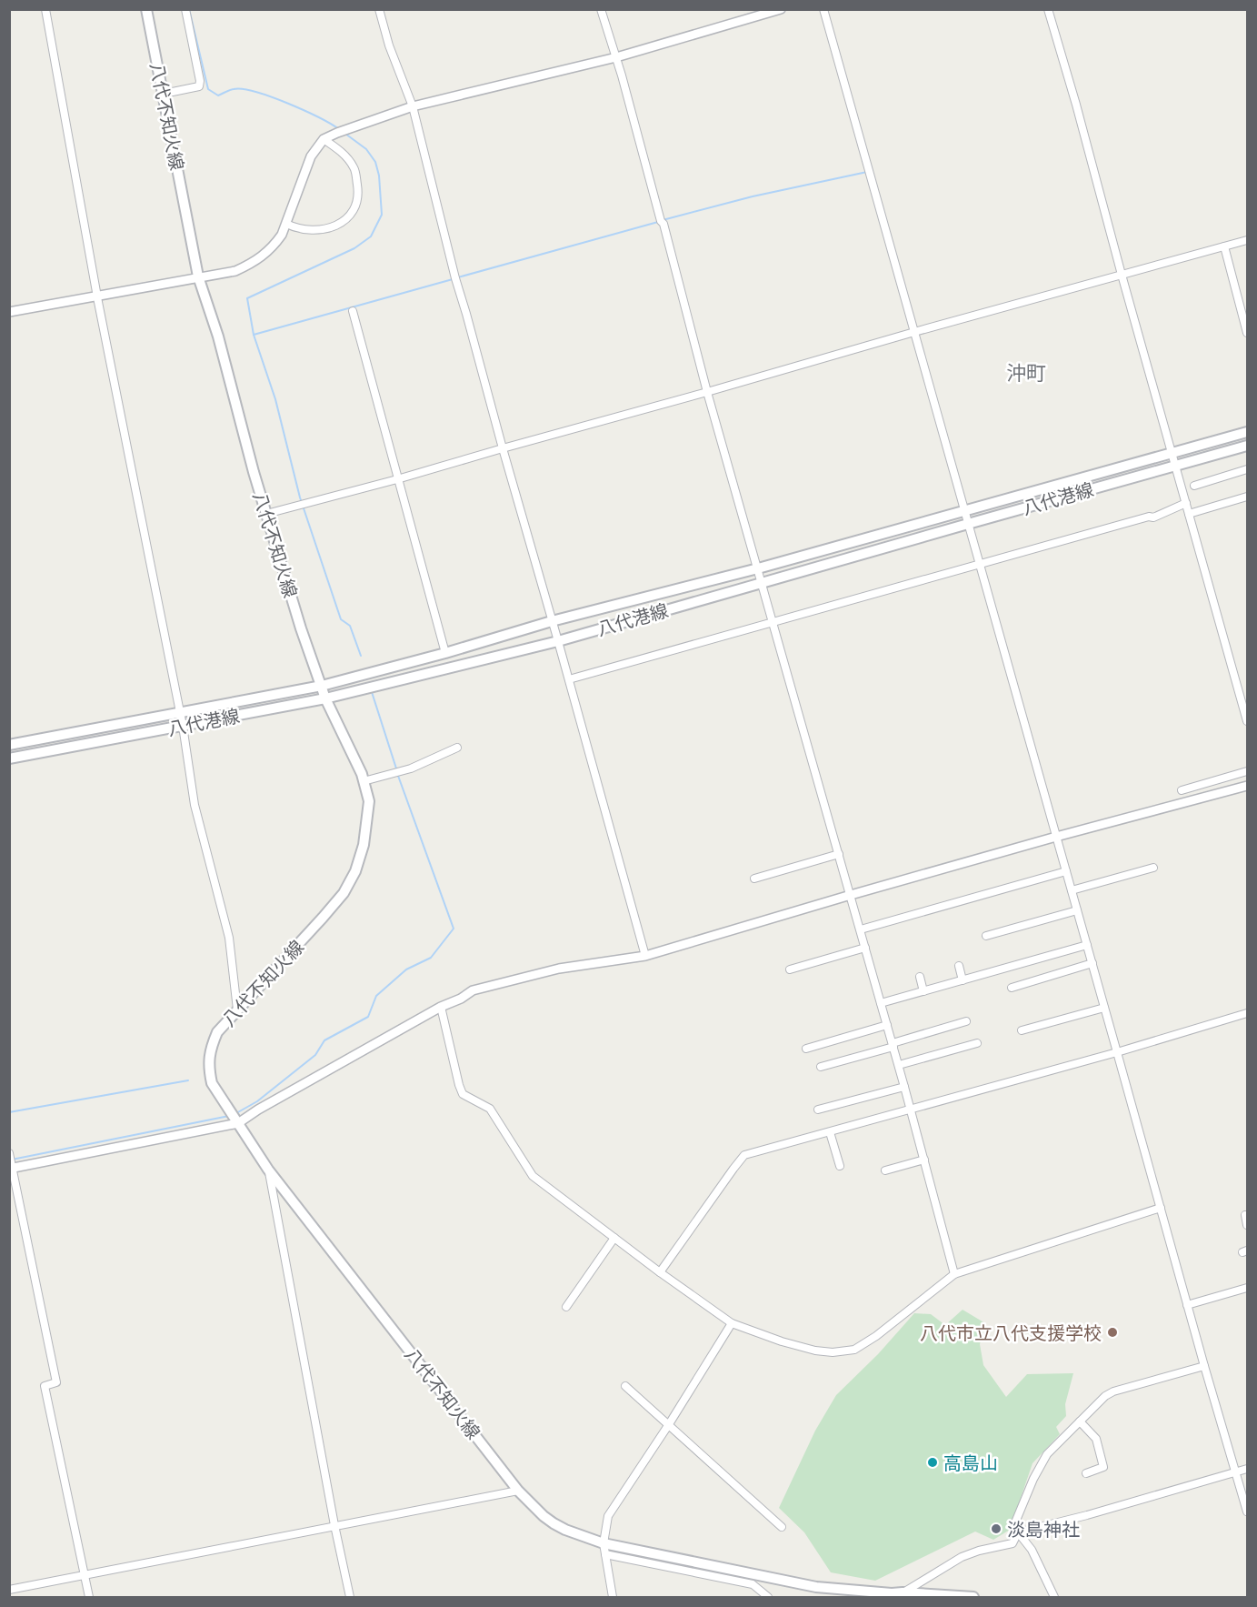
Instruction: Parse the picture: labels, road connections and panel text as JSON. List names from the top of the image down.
{
  "streets": {
    "main road": ["八代不知火線", "八代港線"]
  },
  "crossings": [
    ["八代不知火線", "八代港線"]
  ],
  "districts": ["沖町"],
  "places": ["八代市立八代支援学校", "高島山", "淡島神社"]
}
